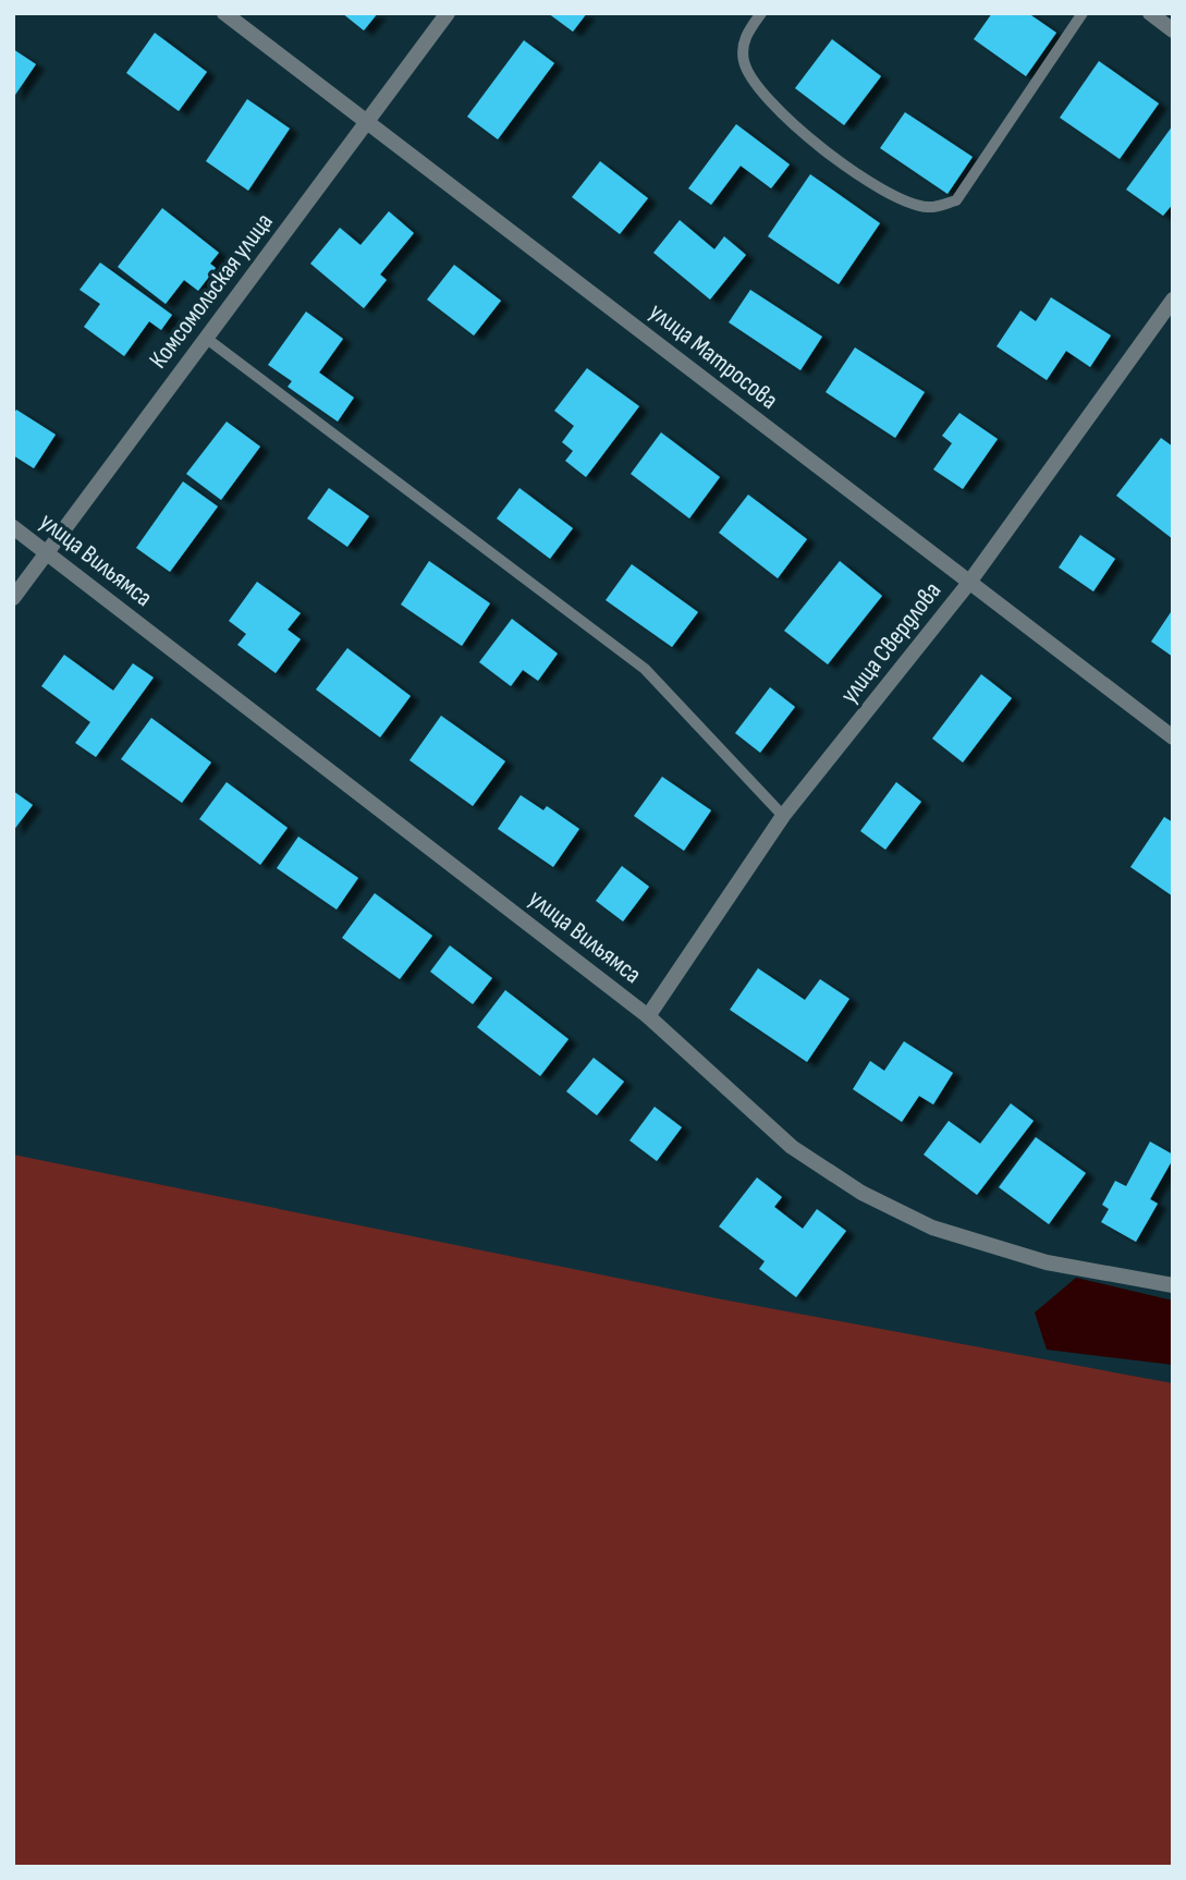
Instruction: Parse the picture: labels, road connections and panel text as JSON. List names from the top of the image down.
{
  "streets": {
    "street": [
      "Комсомольская улица",
      "улица Матросова",
      "улица Вильямса",
      "улица Свердлова"
    ]
  },
  "crossings": [
    ["Комсомольская улица", "улица Матросова"],
    ["Комсомольская улица", "улица Вильямса"],
    ["улица Матросова", "улица Свердлова"],
    ["улица Вильямса", "улица Свердлова"]
  ]
}
